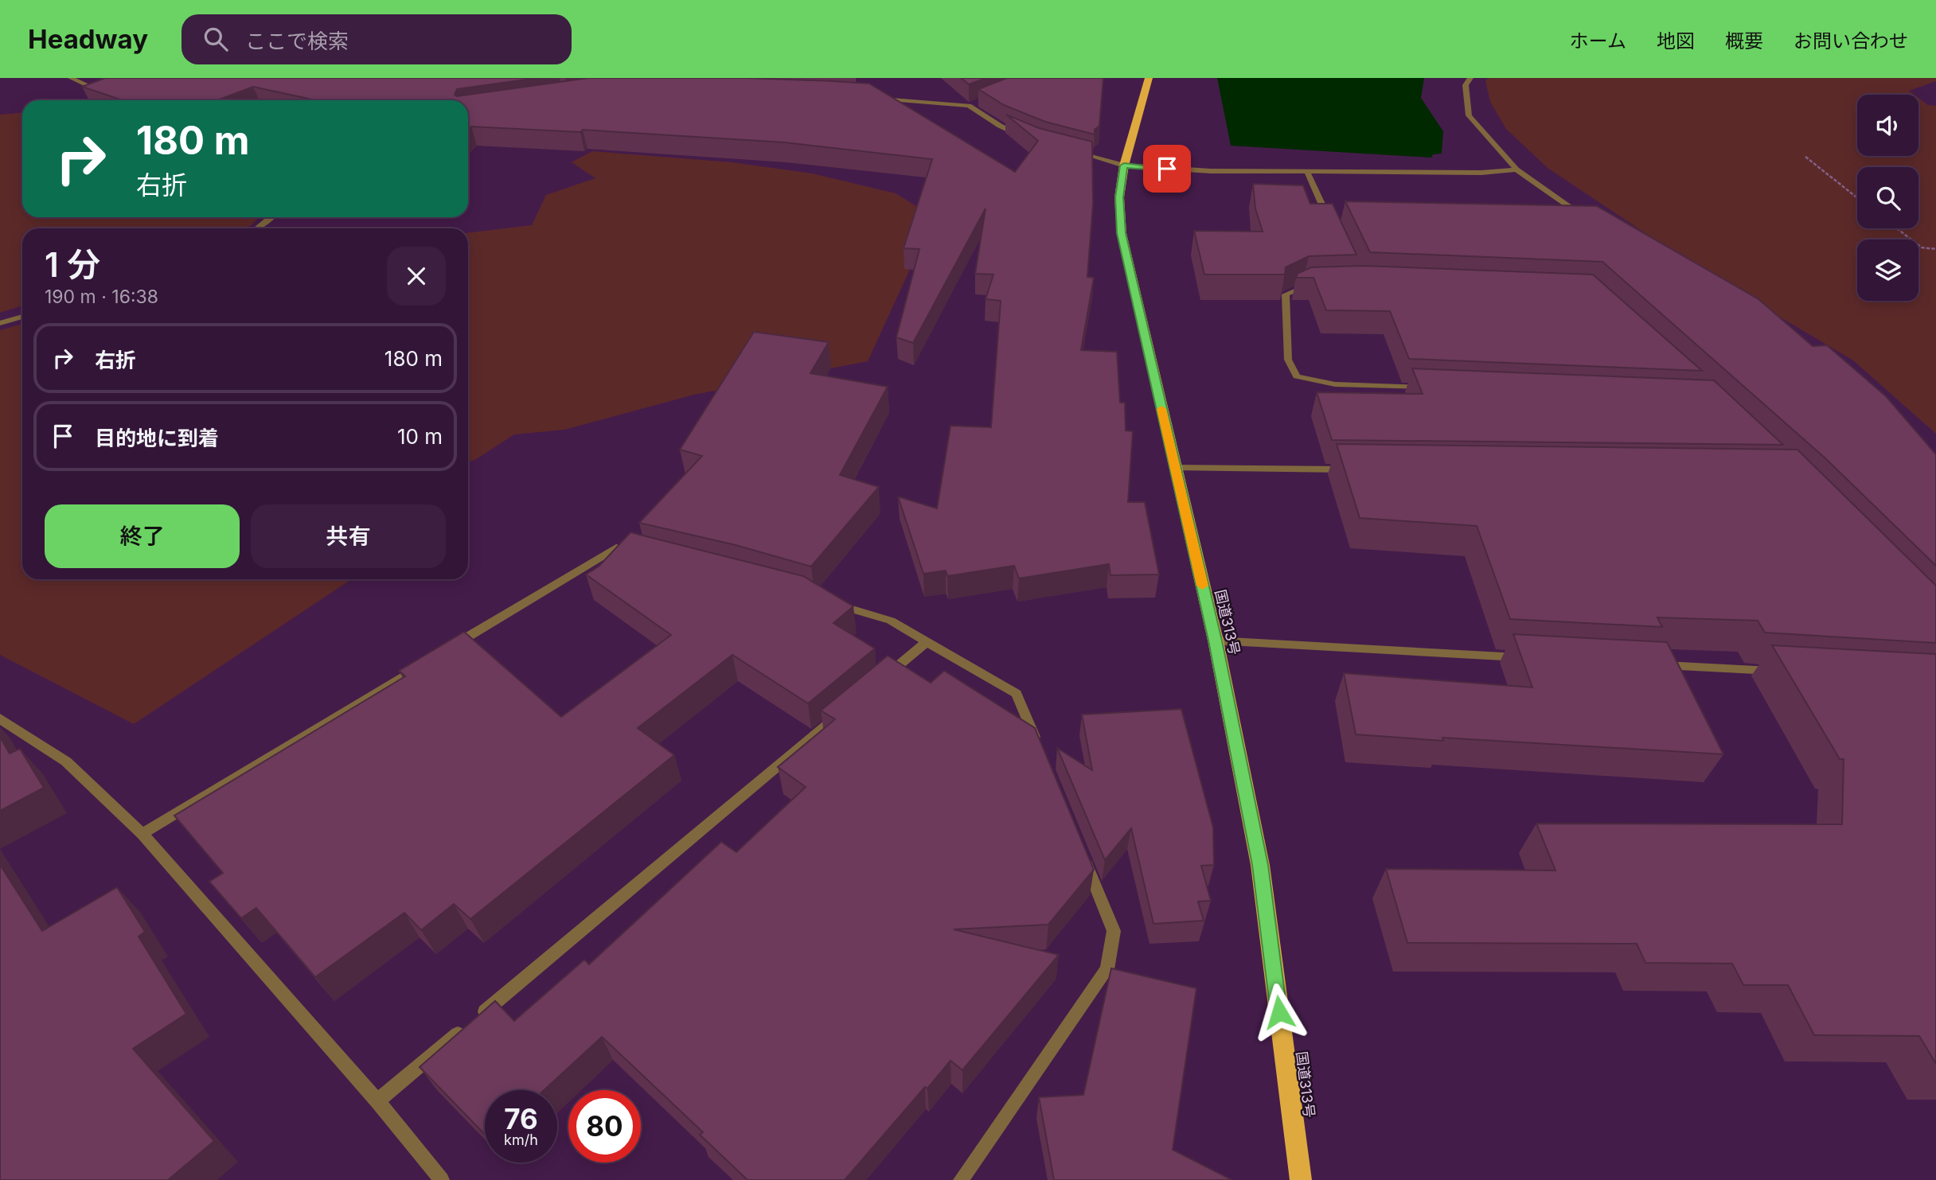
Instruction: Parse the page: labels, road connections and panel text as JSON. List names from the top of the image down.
{
  "streets": {
    "highway": ["国道313号"]
  },
  "page": {
    "header": "Headway",
    "search": "ここで検索",
    "nav": [
      "ホーム",
      "地図",
      "概要",
      "お問い合わせ"
    ],
    "turn": ["180 m", "右折"],
    "heading": ["1 分", "190 m · 16:38"],
    "list": [
      {
        "name": "右折",
        "value": "180 m"
      },
      {
        "name": "目的地に到着",
        "value": "10 m"
      }
    ],
    "buttons": ["終了", "共有"],
    "speed": "76 km/h",
    "limit": "80"
  }
}
